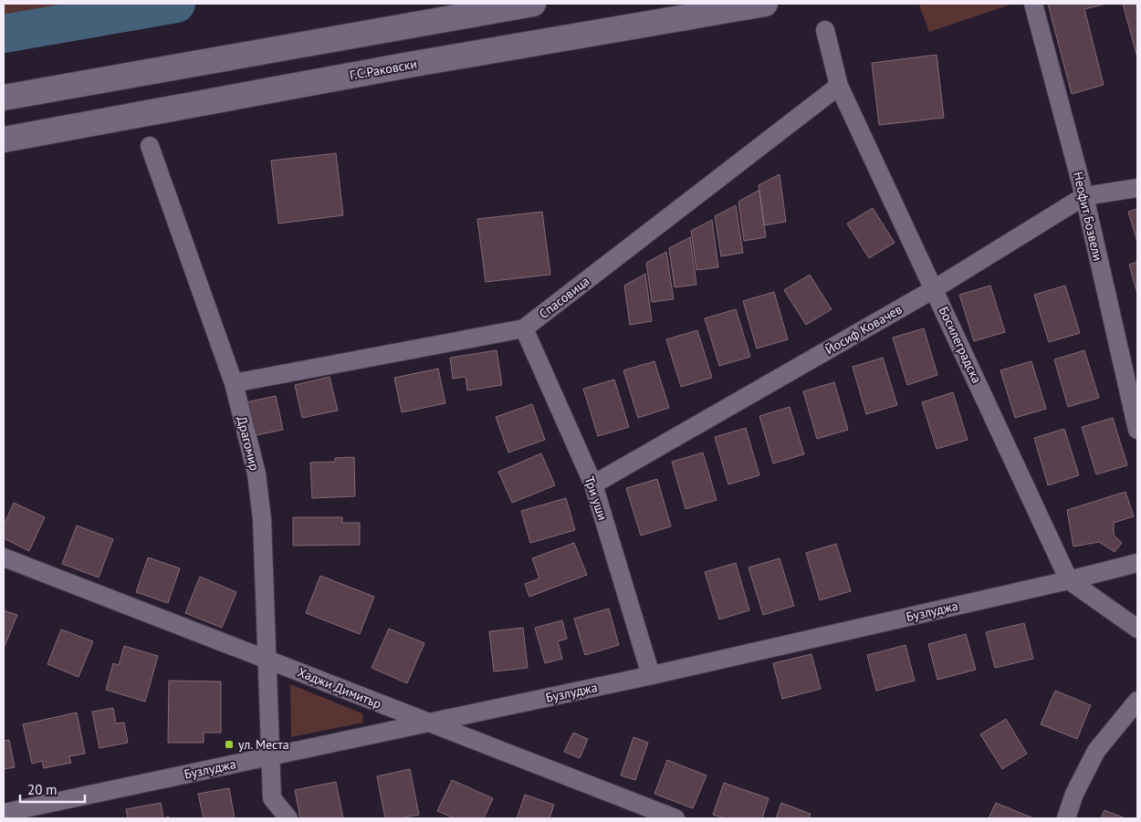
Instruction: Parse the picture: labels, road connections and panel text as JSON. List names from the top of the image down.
{
  "streets": {
    "street": [
      "Г.С.Раковски",
      "Неофит Бозвели",
      "Спасовица",
      "Йосиф Ковачев",
      "Босилеградска",
      "Драгомир",
      "Три уши",
      "Бузлуджа",
      "Хаджи Димитър"
    ]
  },
  "crossings": [
    ["Неофит Бозвели", "Йосиф Ковачев"],
    ["Спасовица", "Босилеградска"],
    ["Спасовица", "Драгомир"],
    ["Спасовица", "Три уши"],
    ["Йосиф Ковачев", "Босилеградска"],
    ["Йосиф Ковачев", "Три уши"],
    ["Босилеградска", "Бузлуджа"],
    ["Драгомир", "Бузлуджа"],
    ["Драгомир", "Хаджи Димитър"],
    ["Три уши", "Бузлуджа"],
    ["Бузлуджа", "Хаджи Димитър"]
  ],
  "places": {
    "transit": ["ул. Места"]
  },
  "scale_bar": "20 m"
}
